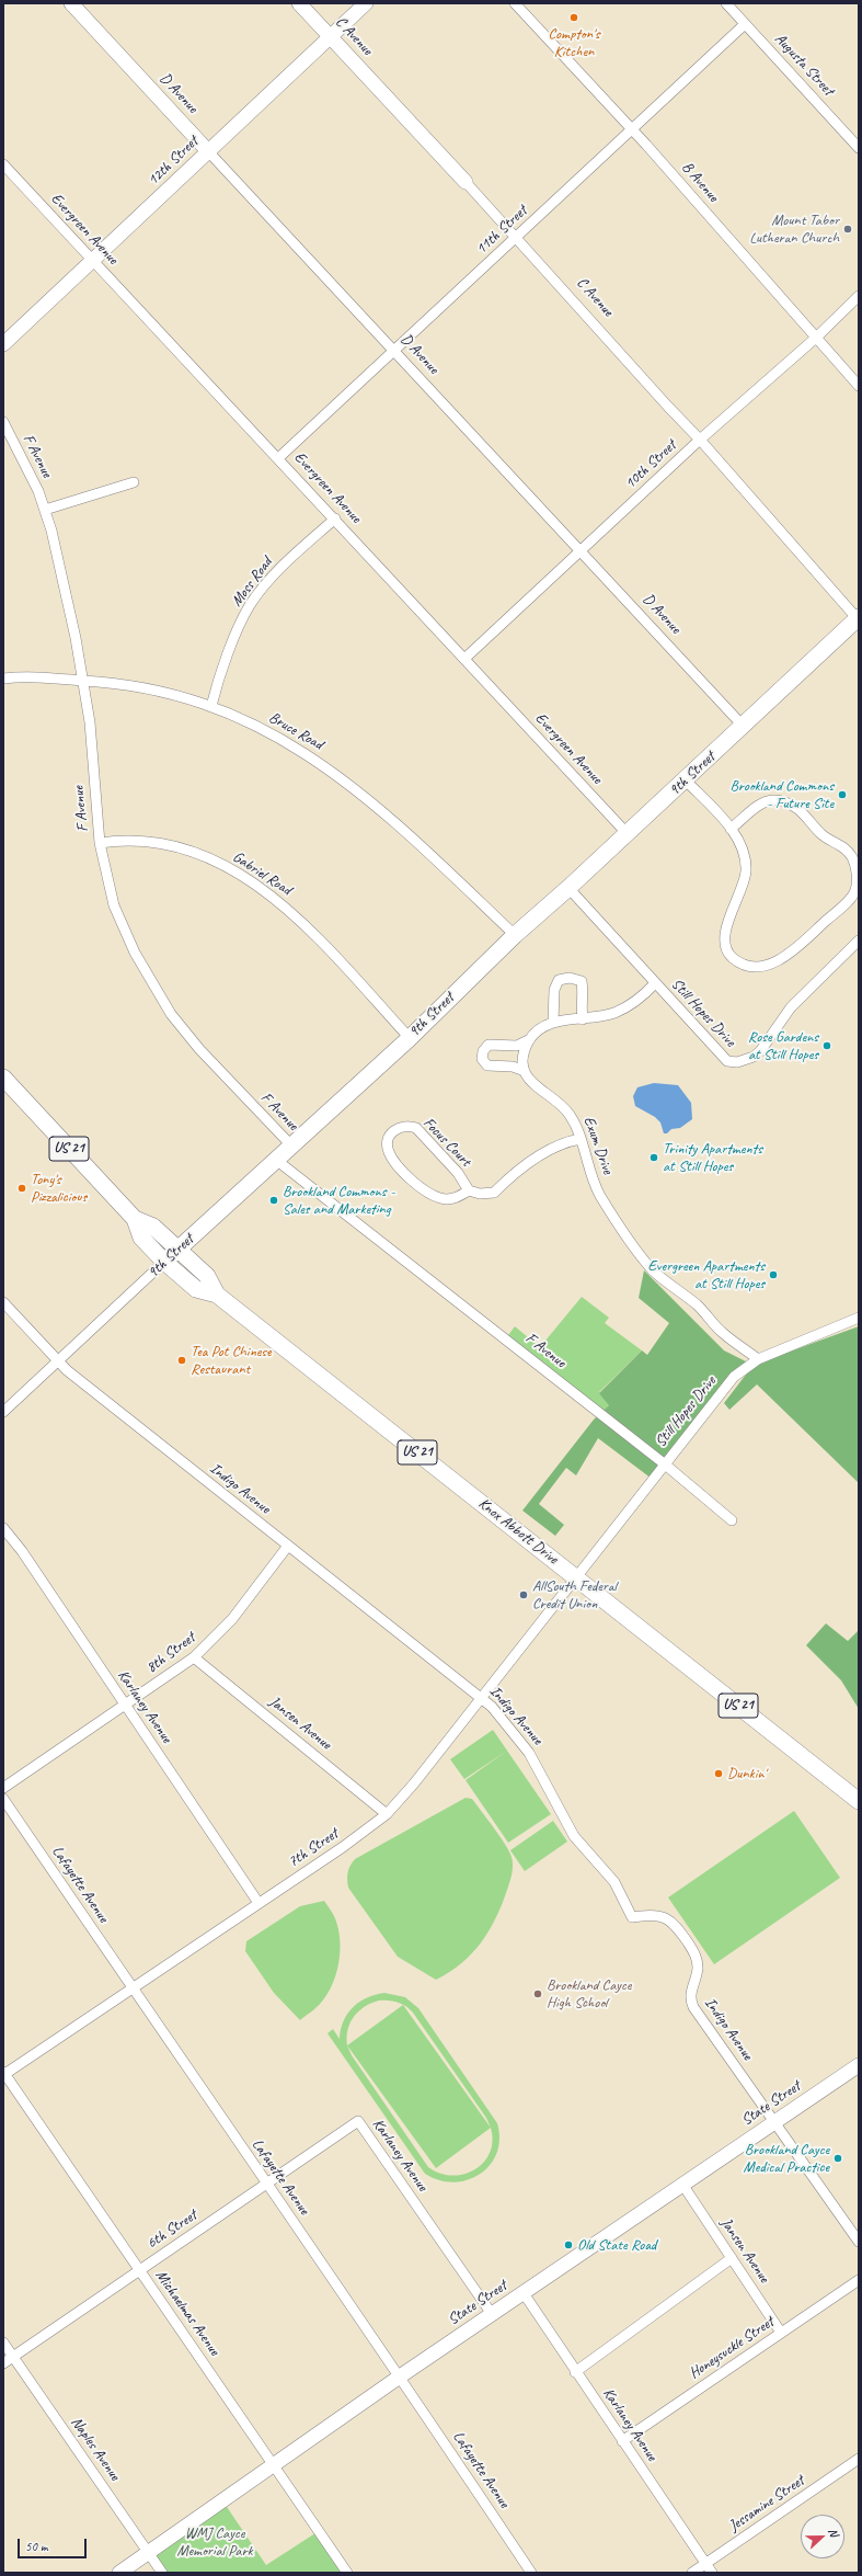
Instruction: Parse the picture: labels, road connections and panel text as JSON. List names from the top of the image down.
{
  "streets": {
    "main road": [
      "C Avenue",
      "D Avenue",
      "12th Street",
      "9th Street",
      "US 21",
      "Knox Abbott Drive",
      "State Street"
    ],
    "street": [
      "Augusta Street",
      "B Avenue",
      "Evergreen Avenue",
      "11th Street",
      "F Avenue",
      "10th Street",
      "Moss Road",
      "Bruce Road",
      "Gabriel Road",
      "Still Hopes Drive",
      "Focus Court",
      "Exum Drive",
      "Indigo Avenue",
      "8th Street",
      "Karlaney Avenue",
      "Jansen Avenue",
      "7th Street",
      "Lafayette Avenue",
      "6th Street",
      "Michaelmas Avenue",
      "Honeysuckle Street",
      "Naples Avenue",
      "Jessamine Street"
    ]
  },
  "crossings": [
    ["C Avenue", "12th Street"],
    ["C Avenue", "11th Street"],
    ["C Avenue", "10th Street"],
    ["C Avenue", "9th Street"],
    ["Augusta Street", "11th Street"],
    ["D Avenue", "12th Street"],
    ["D Avenue", "11th Street"],
    ["D Avenue", "10th Street"],
    ["D Avenue", "9th Street"],
    ["12th Street", "Evergreen Avenue"],
    ["B Avenue", "11th Street"],
    ["B Avenue", "10th Street"],
    ["Evergreen Avenue", "11th Street"],
    ["Evergreen Avenue", "10th Street"],
    ["Evergreen Avenue", "Moss Road"],
    ["Evergreen Avenue", "9th Street"],
    ["F Avenue", "Bruce Road"],
    ["F Avenue", "9th Street"],
    ["F Avenue", "Gabriel Road"],
    ["F Avenue", "Still Hopes Drive"],
    ["Moss Road", "Bruce Road"],
    ["Bruce Road", "9th Street"],
    ["9th Street", "Gabriel Road"],
    ["9th Street", "Still Hopes Drive"],
    ["9th Street", "Indigo Avenue"],
    ["9th Street", "Knox Abbott Drive"],
    ["Still Hopes Drive", "Exum Drive"],
    ["Still Hopes Drive", "Knox Abbott Drive"],
    ["Still Hopes Drive", "7th Street"],
    ["Focus Court", "Exum Drive"],
    ["Indigo Avenue", "8th Street"],
    ["Indigo Avenue", "7th Street"],
    ["Indigo Avenue", "State Street"],
    ["Knox Abbott Drive", "7th Street"],
    ["8th Street", "Karlaney Avenue"],
    ["8th Street", "Jansen Avenue"],
    ["Karlaney Avenue", "7th Street"],
    ["Karlaney Avenue", "State Street"],
    ["Karlaney Avenue", "6th Street"],
    ["Karlaney Avenue", "Honeysuckle Street"],
    ["Karlaney Avenue", "Jessamine Street"],
    ["Jansen Avenue", "7th Street"],
    ["Jansen Avenue", "State Street"],
    ["Jansen Avenue", "Honeysuckle Street"],
    ["7th Street", "Lafayette Avenue"],
    ["7th Street", "Michaelmas Avenue"],
    ["Lafayette Avenue", "State Street"],
    ["Lafayette Avenue", "6th Street"],
    ["State Street", "Michaelmas Avenue"],
    ["State Street", "Naples Avenue"],
    ["6th Street", "Michaelmas Avenue"],
    ["6th Street", "Naples Avenue"]
  ],
  "parks": ["WMJ Cayce Memorial Park"],
  "places": [
    "Compton's Kitchen",
    "Mount Tabor Lutheran Church",
    "Brookland Commons - Future Site",
    "Rose Gardens at Still Hopes",
    "Trinity Apartments at Still Hopes",
    "Tony's Pizzalicious",
    "Brookland Commons - Sales and Marketing",
    "Evergreen Apartments at Still Hopes",
    "Tea Pot Chinese Restaurant",
    "AllSouth Federal Credit Union",
    "Dunkin'",
    "Brookland Cayce High School",
    "Brookland Cayce Medical Practice",
    "Old State Road"
  ],
  "scale_bar": "50 m",
  "north": "right"
}
